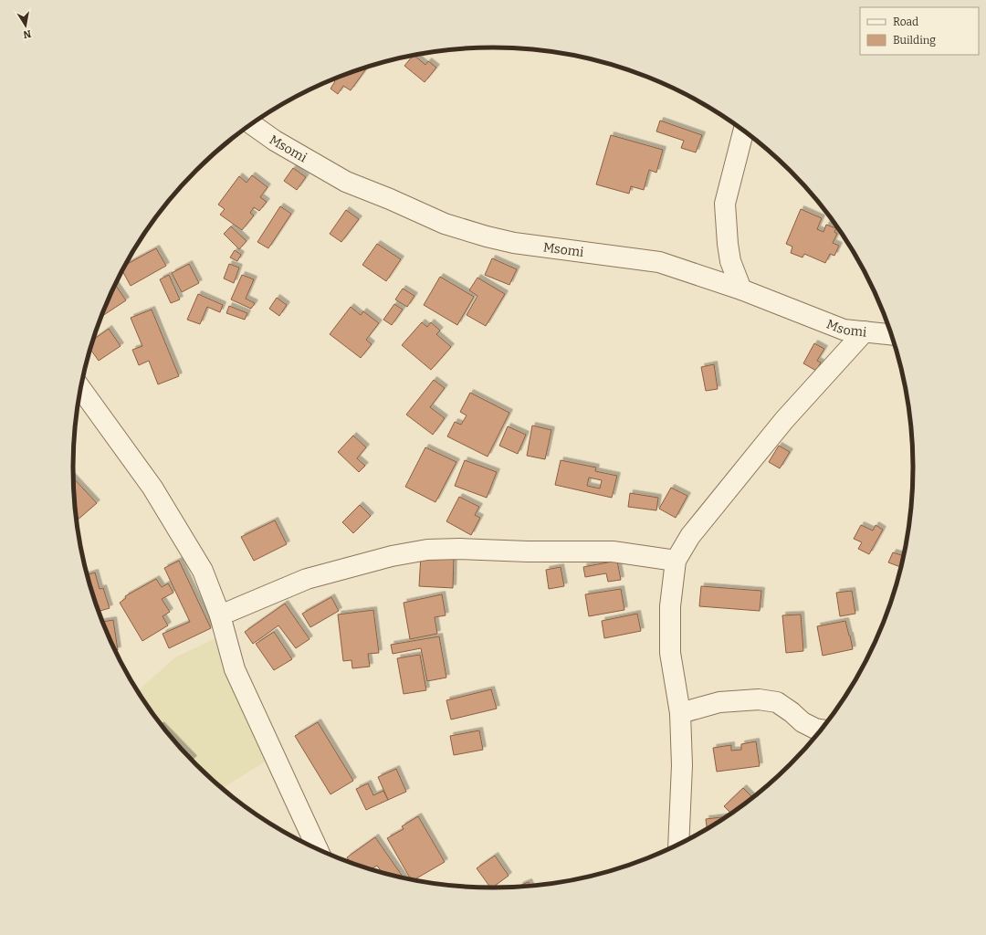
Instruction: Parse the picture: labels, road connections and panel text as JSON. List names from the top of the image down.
{
  "streets": {
    "street": ["Msomi"]
  },
  "legend": ["Road", "Building"],
  "north": "bottom"
}
